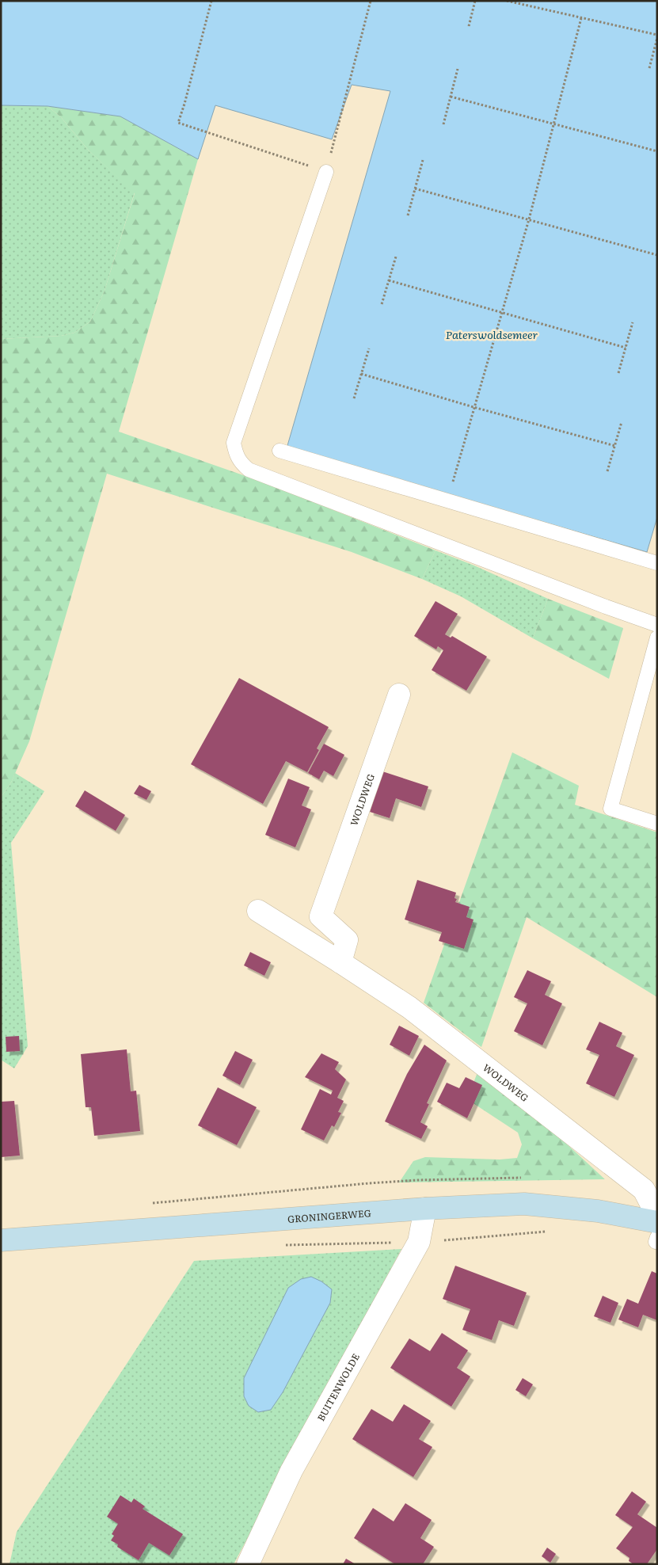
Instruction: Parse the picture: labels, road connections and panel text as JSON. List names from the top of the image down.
{
  "streets": {
    "main road": ["GRONINGERWEG"],
    "street": ["WOLDWEG", "BUITENWOLDE"]
  },
  "crossings": [
    ["GRONINGERWEG", "BUITENWOLDE"]
  ],
  "water": ["Paterswoldsemeer"]
}
